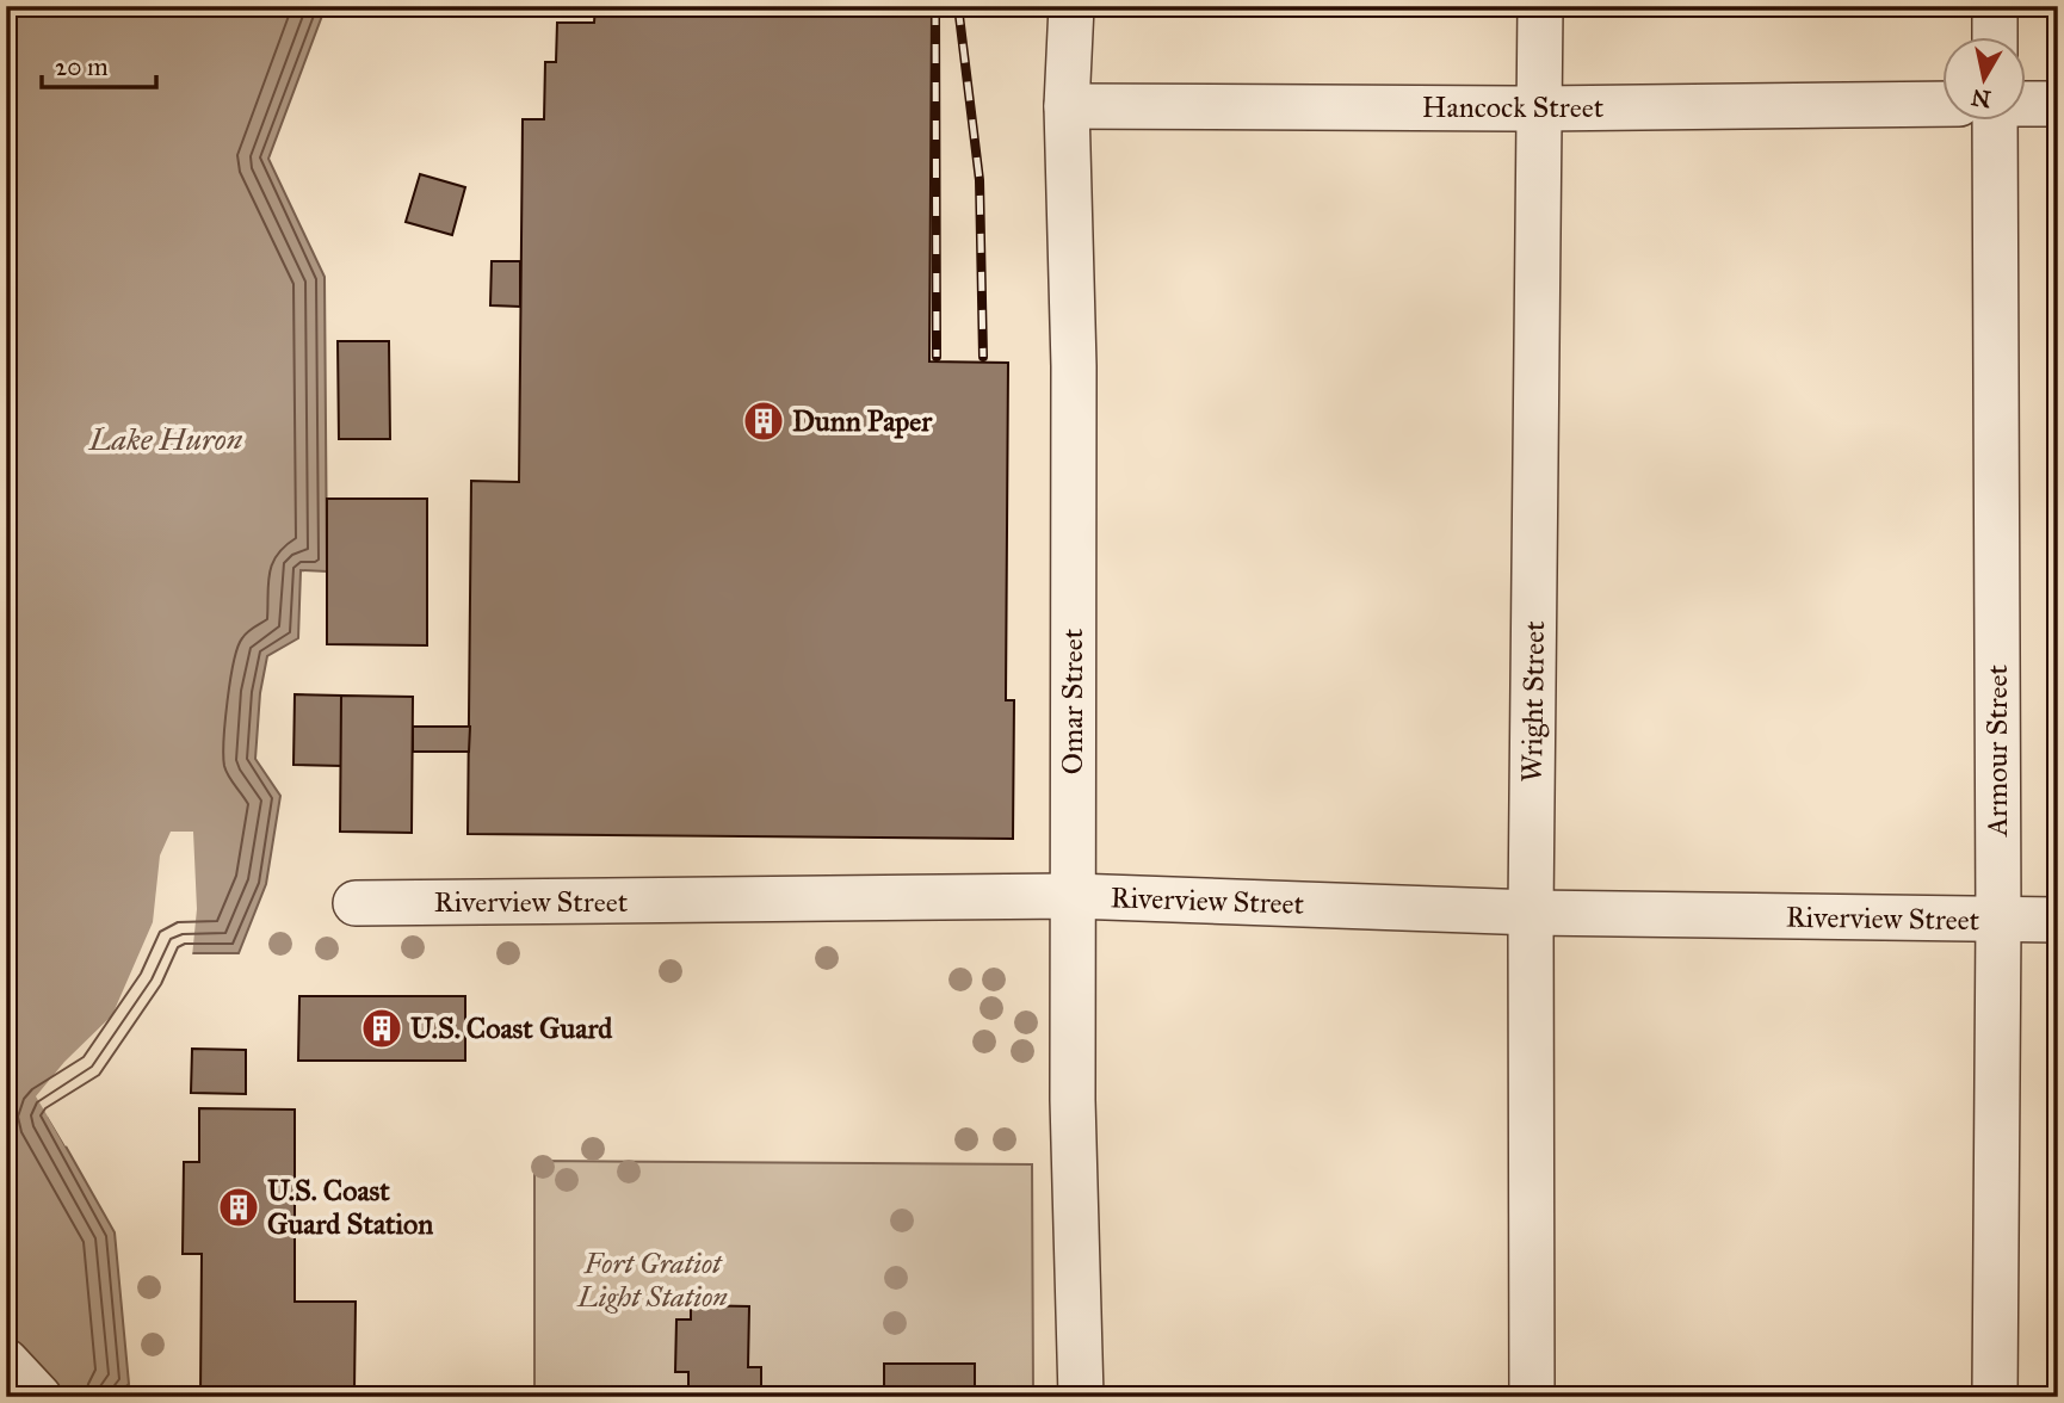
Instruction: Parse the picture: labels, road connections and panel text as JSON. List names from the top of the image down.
{
  "streets": {
    "street": [
      "Hancock Street",
      "Omar Street",
      "Wright Street",
      "Armour Street",
      "Riverview Street"
    ]
  },
  "crossings": [
    ["Hancock Street", "Omar Street"],
    ["Hancock Street", "Wright Street"],
    ["Omar Street", "Riverview Street"],
    ["Wright Street", "Riverview Street"],
    ["Armour Street", "Riverview Street"]
  ],
  "water": ["Lake Huron"],
  "parks": ["Fort Gratiot Light Station"],
  "places": {
    "building": ["Dunn Paper", "U.S. Coast Guard", "U.S. Coast Guard Station"]
  },
  "scale_bar": "20 m",
  "north": "bottom"
}
